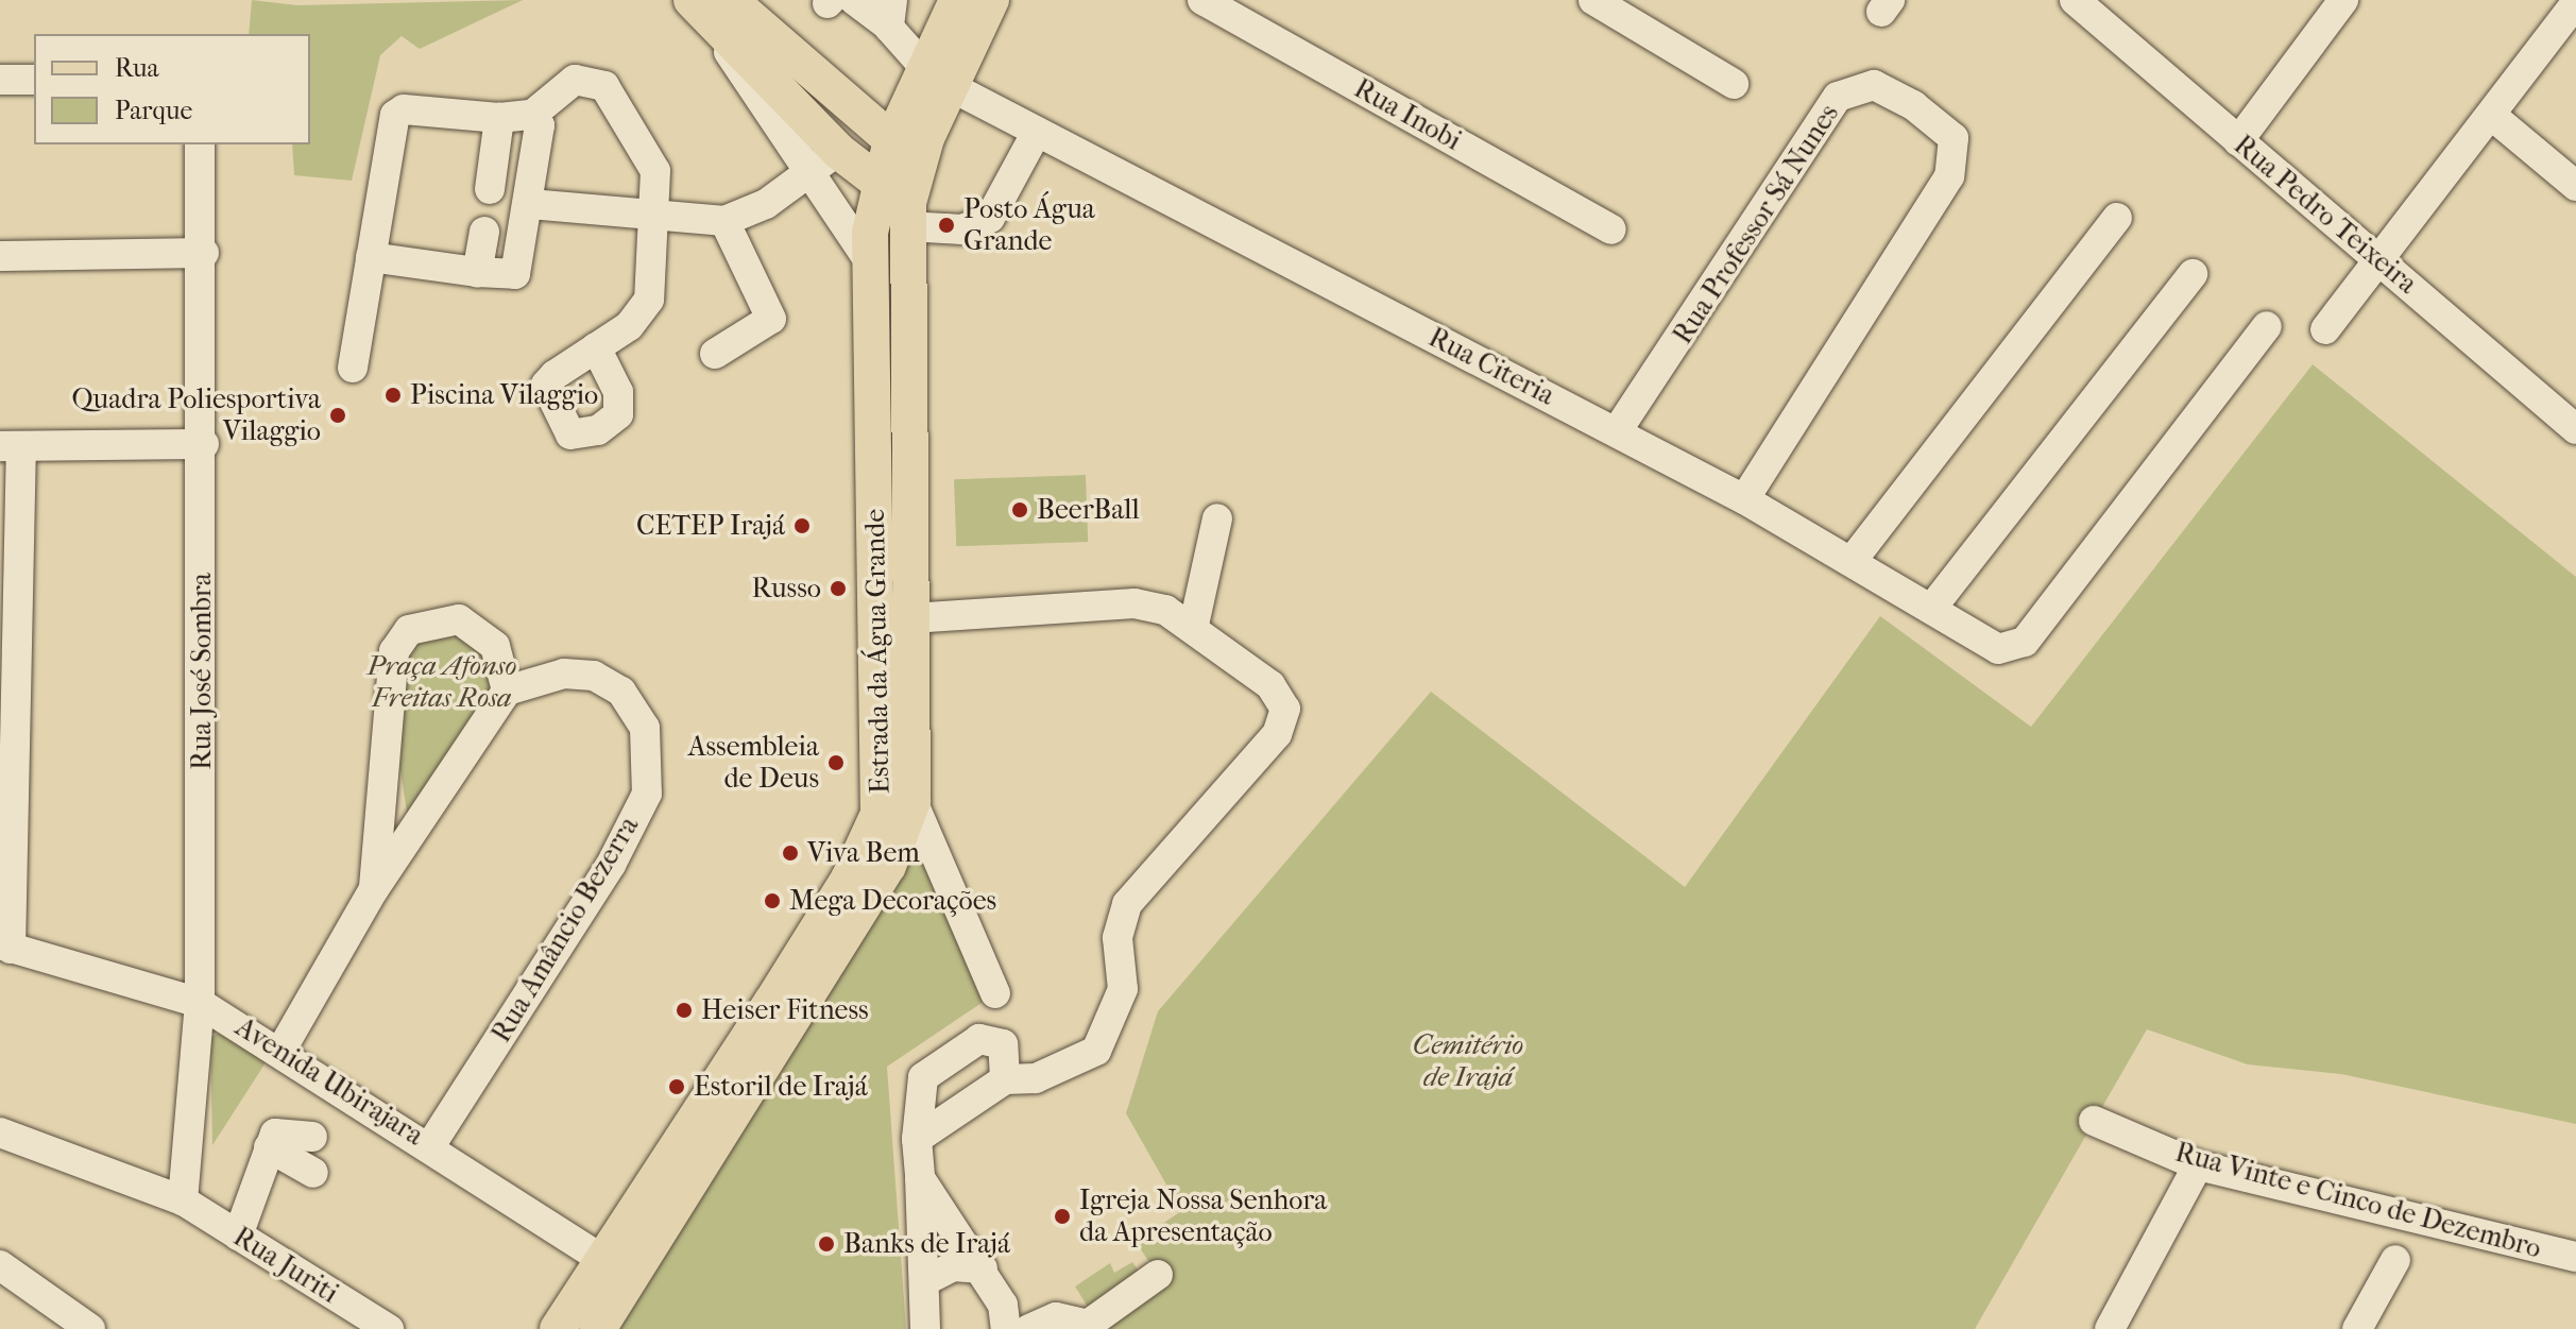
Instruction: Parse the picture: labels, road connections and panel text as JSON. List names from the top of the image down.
{
  "streets": {
    "main road": ["Estrada da Água Grande"],
    "street": [
      "Rua Inobi",
      "Rua Pedro Teixeira",
      "Rua Professor Sá Nunes",
      "Rua Citeria",
      "Rua José Sombra",
      "Rua Amâncio Bezerra",
      "Avenida Ubirajara",
      "Rua Vinte e Cinco de Dezembro",
      "Rua Juriti"
    ]
  },
  "crossings": [
    ["Rua Professor Sá Nunes", "Rua Citeria"],
    ["Rua Citeria", "Estrada da Água Grande"],
    ["Estrada da Água Grande", "Avenida Ubirajara"],
    ["Rua José Sombra", "Avenida Ubirajara"],
    ["Rua José Sombra", "Rua Juriti"],
    ["Rua Amâncio Bezerra", "Avenida Ubirajara"]
  ],
  "parks": ["Praça Afonso Freitas Rosa", "Cemitério de Irajá"],
  "places": [
    "Posto Água Grande",
    "Piscina Vilaggio",
    "Quadra Poliesportiva Vilaggio",
    "BeerBall",
    "CETEP Irajá",
    "Russo",
    "Assembleia de Deus",
    "Viva Bem",
    "Mega Decorações",
    "Heiser Fitness",
    "Estoril de Irajá",
    "Igreja Nossa Senhora da Apresentação",
    "Banks de Irajá"
  ],
  "legend": ["Rua", "Parque"]
}
